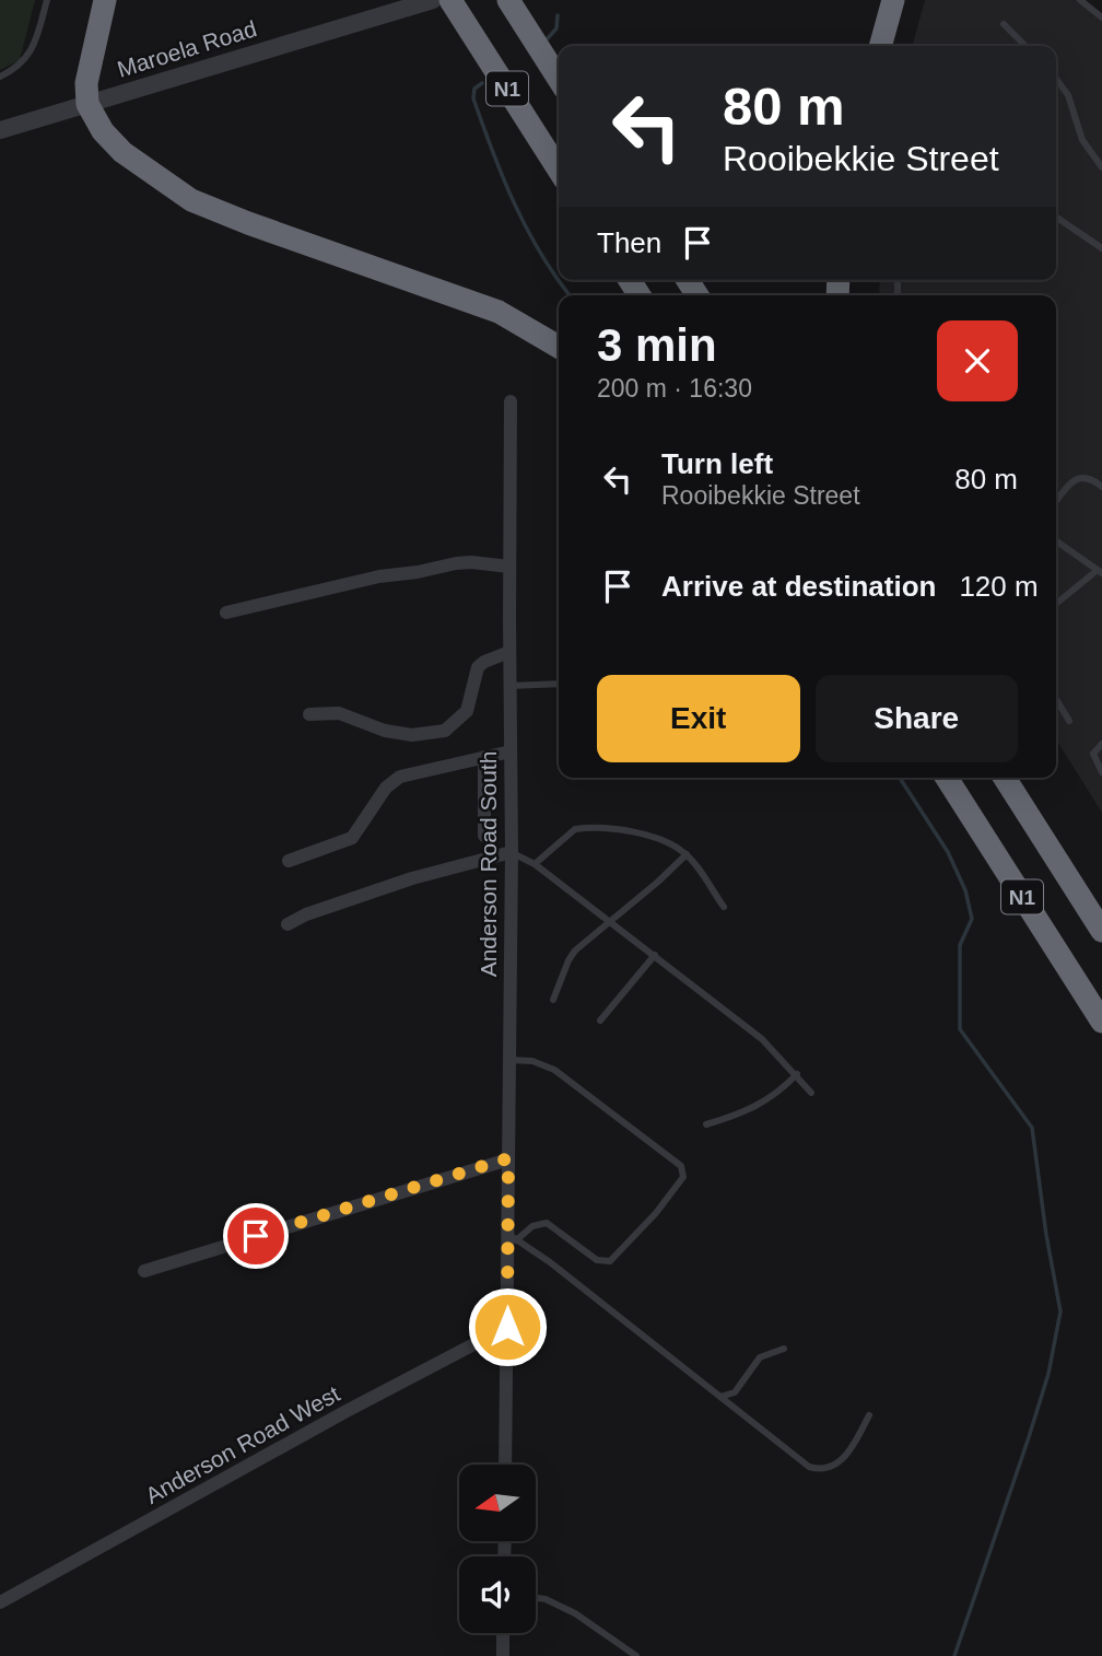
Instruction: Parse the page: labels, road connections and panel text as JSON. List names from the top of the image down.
{
  "streets": {
    "highway": ["N1"],
    "street": ["Maroela Road", "Anderson Road South", "Anderson Road West"]
  },
  "crossings": [
    ["Anderson Road South", "Anderson Road West"]
  ],
  "north": "left",
  "page": {
    "turn": ["80 m", "Rooibekkie Street"],
    "then": "Then",
    "heading": ["3 min", "200 m · 16:30"],
    "list": [
      {
        "name": "Turn left",
        "note": "Rooibekkie Street",
        "value": "80 m"
      },
      {
        "name": "Arrive at destination",
        "value": "120 m"
      }
    ],
    "buttons": ["Exit", "Share"]
  }
}
